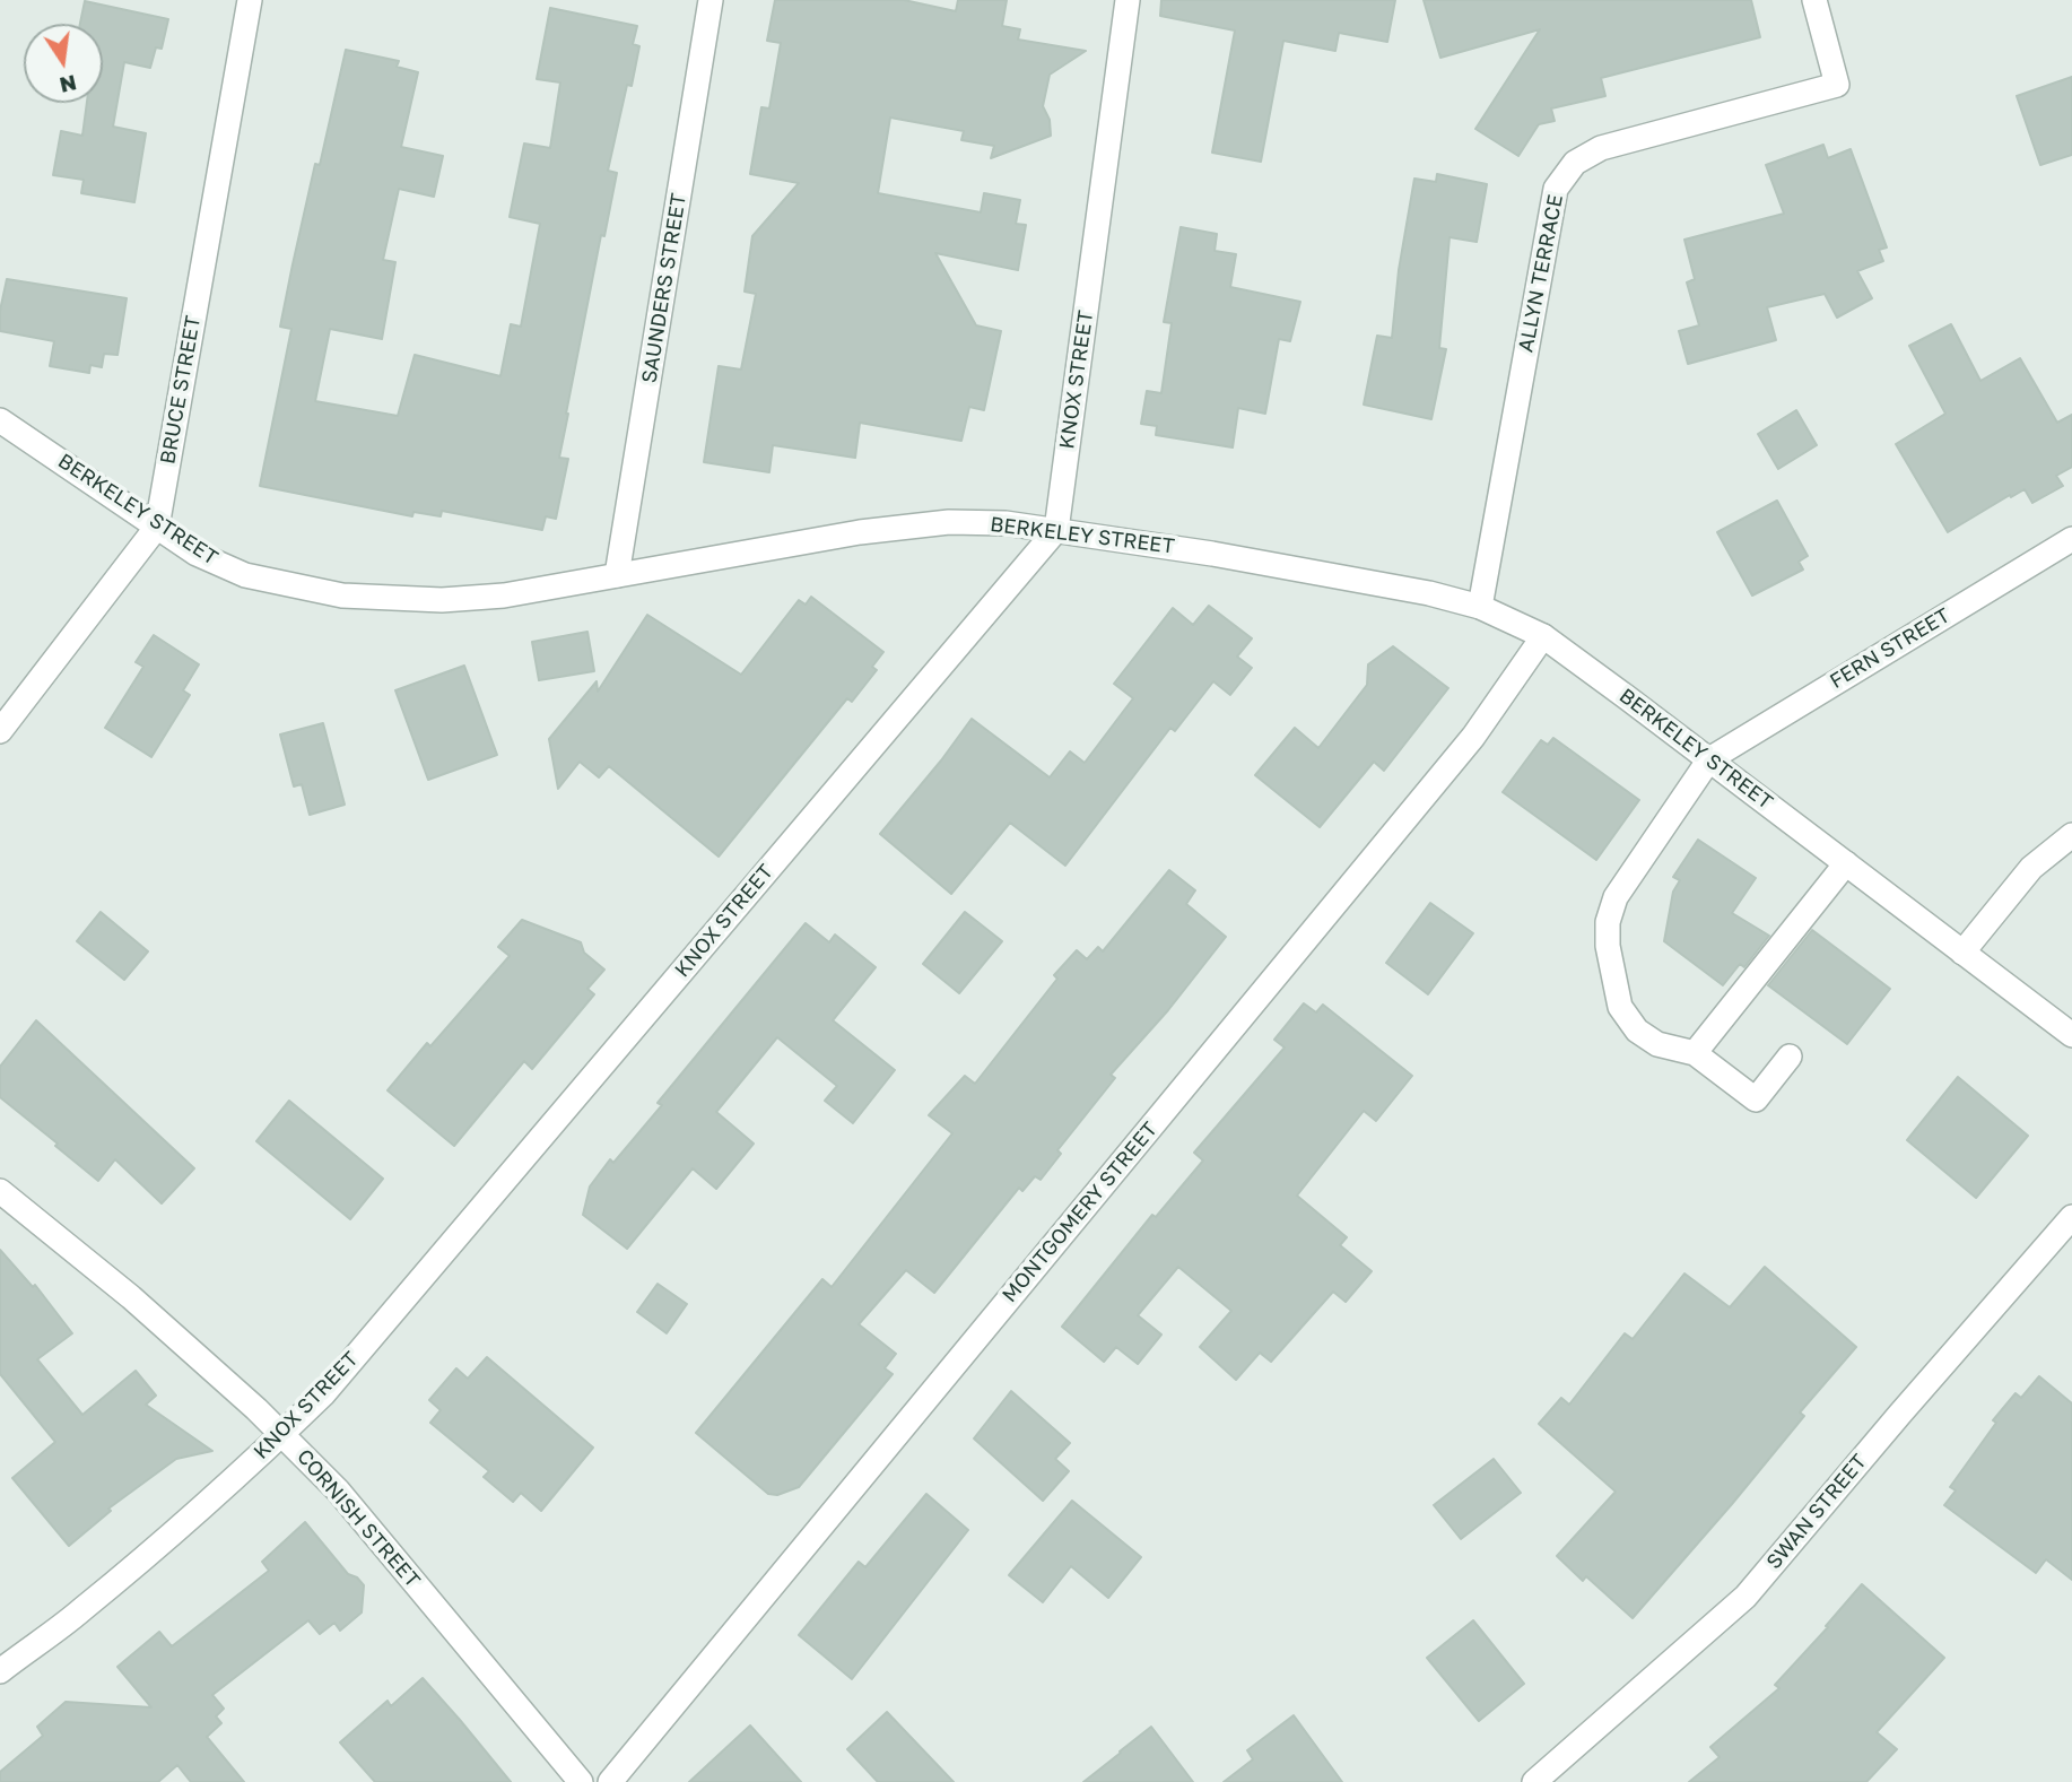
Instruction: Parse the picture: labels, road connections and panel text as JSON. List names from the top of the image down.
{
  "streets": {
    "street": [
      "ALLYN TERRACE",
      "SAUNDERS STREET",
      "KNOX STREET",
      "BRUCE STREET",
      "BERKELEY STREET",
      "FERN STREET",
      "MONTGOMERY STREET",
      "SWAN STREET",
      "CORNISH STREET"
    ]
  },
  "crossings": [
    ["ALLYN TERRACE", "BERKELEY STREET"],
    ["SAUNDERS STREET", "BERKELEY STREET"],
    ["KNOX STREET", "BERKELEY STREET"],
    ["KNOX STREET", "CORNISH STREET"],
    ["BRUCE STREET", "BERKELEY STREET"],
    ["BERKELEY STREET", "FERN STREET"],
    ["BERKELEY STREET", "MONTGOMERY STREET"]
  ],
  "north": "bottom"
}
